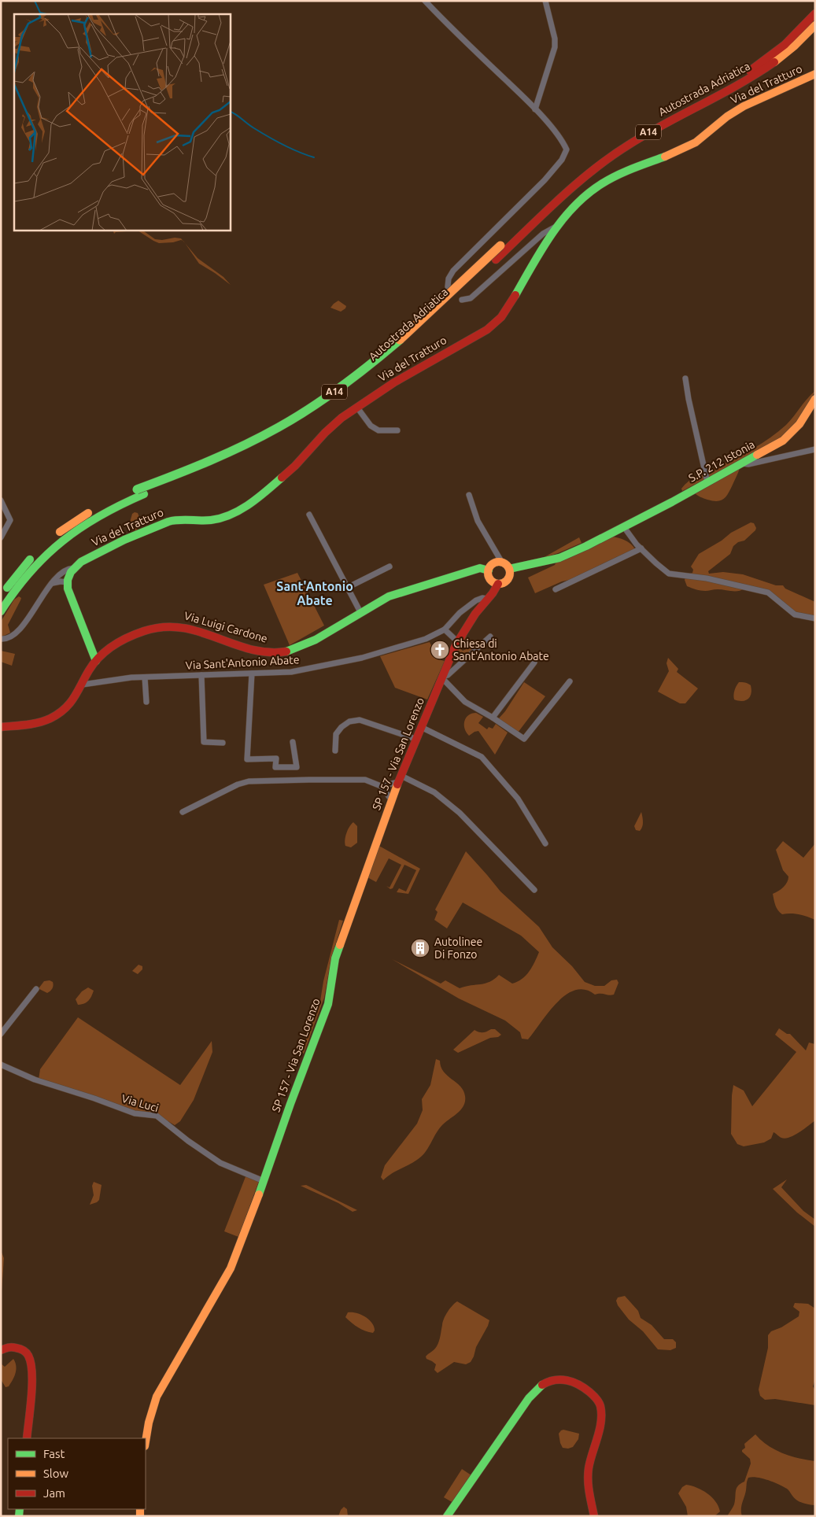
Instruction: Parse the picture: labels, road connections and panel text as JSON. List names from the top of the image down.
{
  "streets": {
    "main road": [
      "Via del Tratturo",
      "Autostrada Adriatica",
      "A14",
      "S.P. 212 Istonia",
      "Via Luigi Cardone",
      "SP 157 - Via San Lorenzo"
    ],
    "street": ["Via Sant'Antonio Abate", "Via Luci"]
  },
  "crossings": [
    ["S.P. 212 Istonia", "Via Luigi Cardone"],
    ["Via Luigi Cardone", "Via Sant'Antonio Abate"],
    ["Via Luigi Cardone", "SP 157 - Via San Lorenzo"],
    ["Via Sant'Antonio Abate", "SP 157 - Via San Lorenzo"],
    ["SP 157 - Via San Lorenzo", "Via Luci"]
  ],
  "districts": ["Sant'Antonio Abate"],
  "places": {
    "church": ["Chiesa di Sant'Antonio Abate"],
    "building": ["Autolinee Di Fonzo"]
  },
  "legend": ["Fast", "Slow", "Jam"]
}
